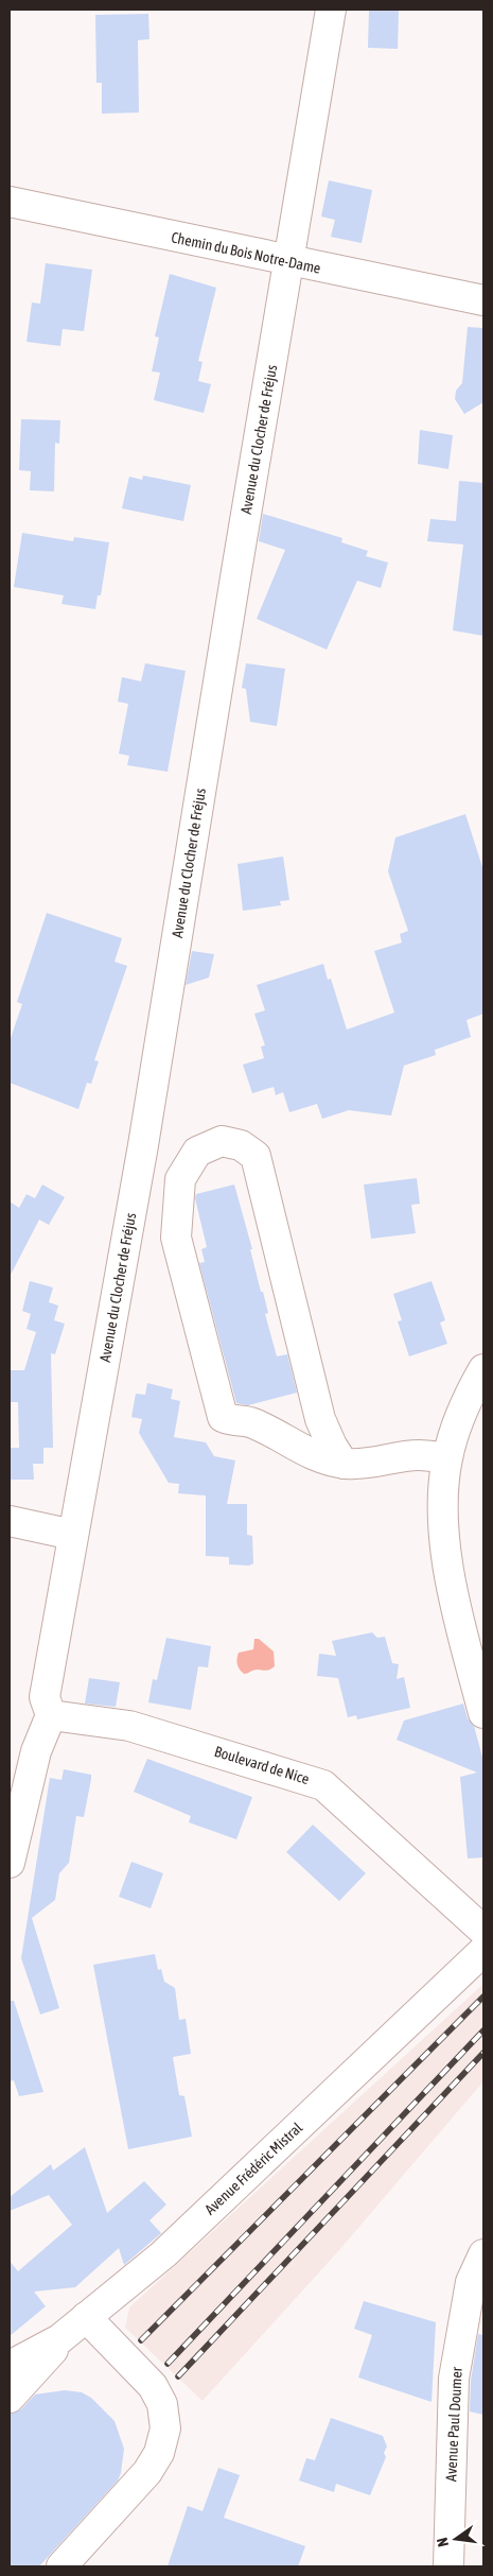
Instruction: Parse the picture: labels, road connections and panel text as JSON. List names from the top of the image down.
{
  "streets": {
    "street": [
      "Chemin du Bois Notre-Dame",
      "Avenue du Clocher de Fréjus",
      "Boulevard de Nice",
      "Avenue Frédéric Mistral",
      "Avenue Paul Doumer"
    ]
  },
  "crossings": [
    ["Chemin du Bois Notre-Dame", "Avenue du Clocher de Fréjus"],
    ["Avenue du Clocher de Fréjus", "Boulevard de Nice"]
  ],
  "north": "left"
}
